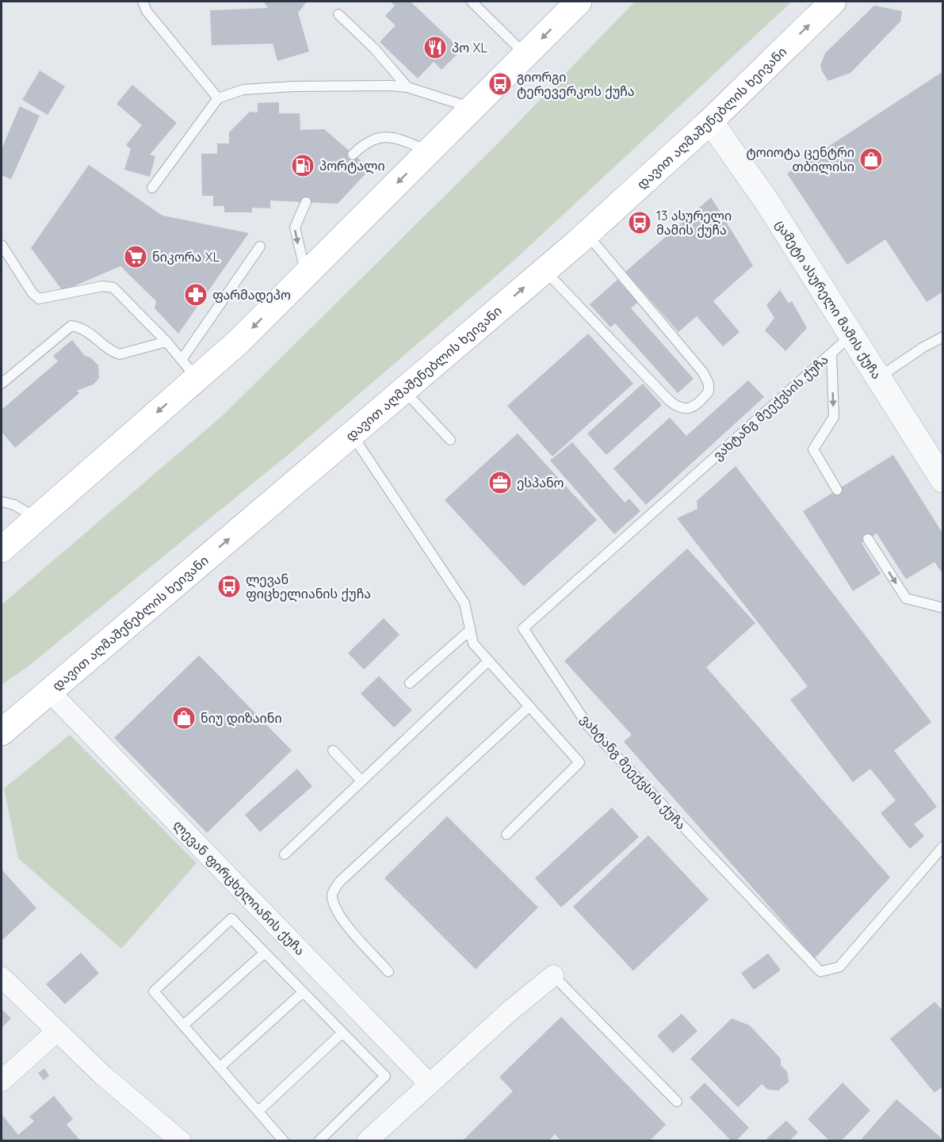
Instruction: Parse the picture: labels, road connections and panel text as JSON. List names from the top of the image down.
{
  "streets": {
    "highway": ["დავით აღმაშენებლის ხეივანი"],
    "street": ["ცამეტი ასურელი მამის ქუჩა", "ლევან ფირცხელიანის ქუჩა"],
    "lane": ["ვახტანგ მეექვსის ქუჩა"]
  },
  "crossings": [
    ["დავით აღმაშენებლის ხეივანი", "ცამეტი ასურელი მამის ქუჩა"],
    ["დავით აღმაშენებლის ხეივანი", "ლევან ფირცხელიანის ქუჩა"],
    ["ცამეტი ასურელი მამის ქუჩა", "ვახტანგ მეექვსის ქუჩა"]
  ],
  "places": {
    "restaurant": ["პო XL"],
    "bus stop": ["გიორგი ტერევერკოს ქუჩა", "13 ასურელი მამის ქუჩა", "ლევან ფიცხელიანის ქუჩა"],
    "shop": ["ტოიოტა ცენტრი თბილისი", "ნიუ დიზაინი"],
    "fuel station": ["პორტალი"],
    "supermarket": ["ნიკორა XL"],
    "pharmacy": ["ფარმადეპო"],
    "office": ["ესპანო"]
  }
}
